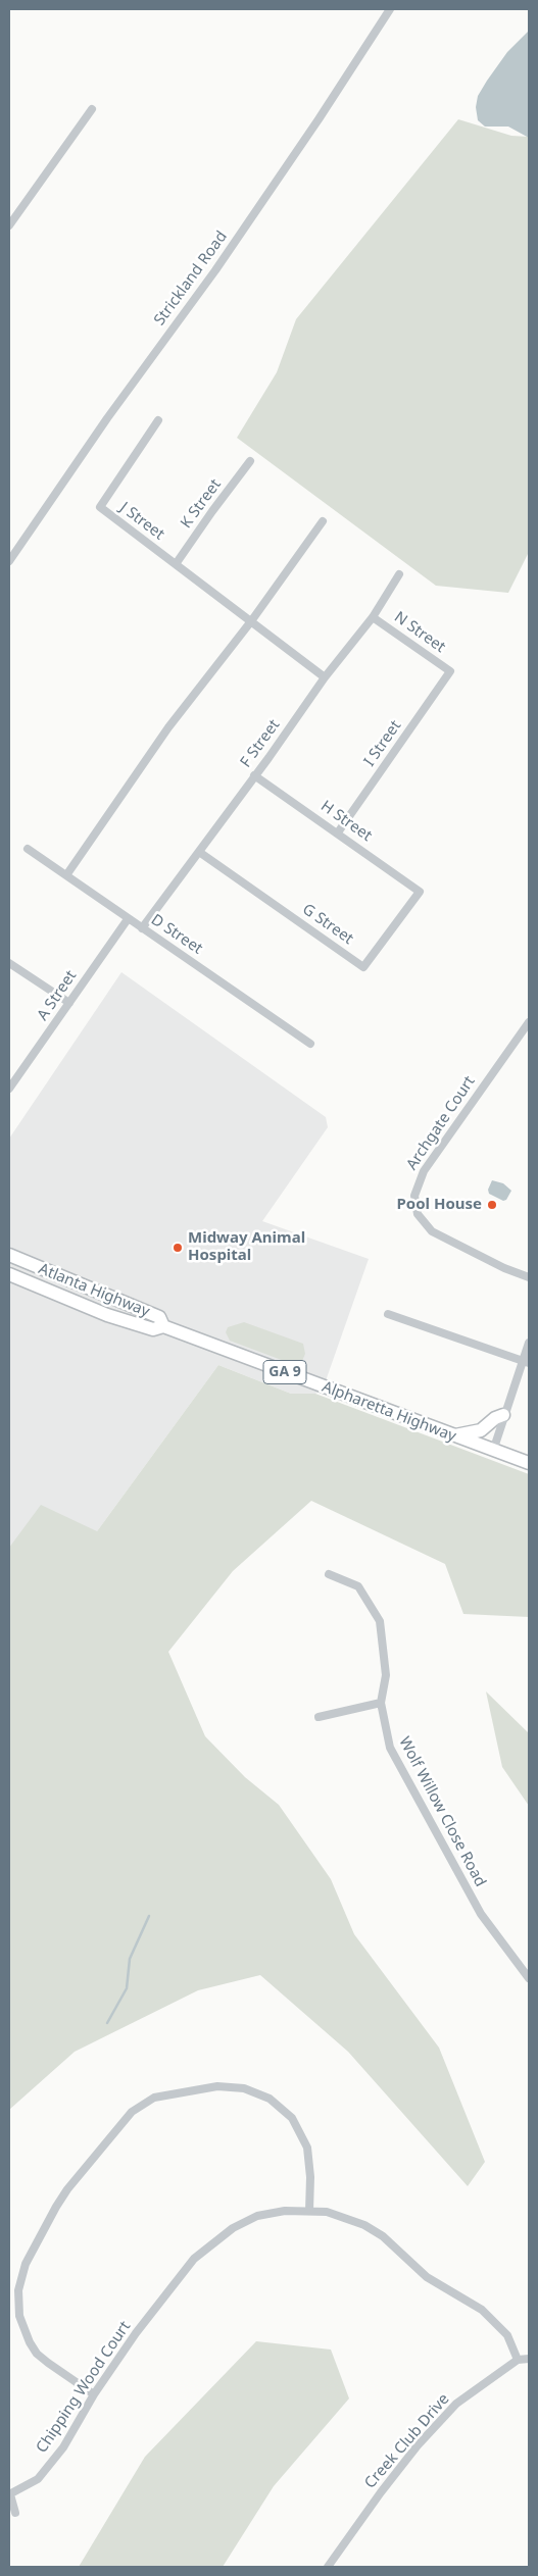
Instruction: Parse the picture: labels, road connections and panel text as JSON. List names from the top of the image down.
{
  "streets": {
    "main road": ["Atlanta Highway", "GA 9", "Alpharetta Highway"],
    "street": [
      "Strickland Road",
      "K Street",
      "J Street",
      "N Street",
      "F Street",
      "I Street",
      "H Street",
      "G Street",
      "D Street",
      "A Street",
      "Archgate Court",
      "Wolf Willow Close Road",
      "Chipping Wood Court",
      "Creek Club Drive"
    ]
  },
  "crossings": [
    ["K Street", "J Street"],
    ["N Street", "F Street"],
    ["N Street", "I Street"],
    ["F Street", "H Street"],
    ["F Street", "G Street"],
    ["F Street", "D Street"],
    ["I Street", "H Street"],
    ["H Street", "G Street"],
    ["D Street", "A Street"],
    ["Atlanta Highway", "Alpharetta Highway"],
    ["Chipping Wood Court", "Creek Club Drive"]
  ],
  "places": ["Pool House", "Midway Animal Hospital"]
}
